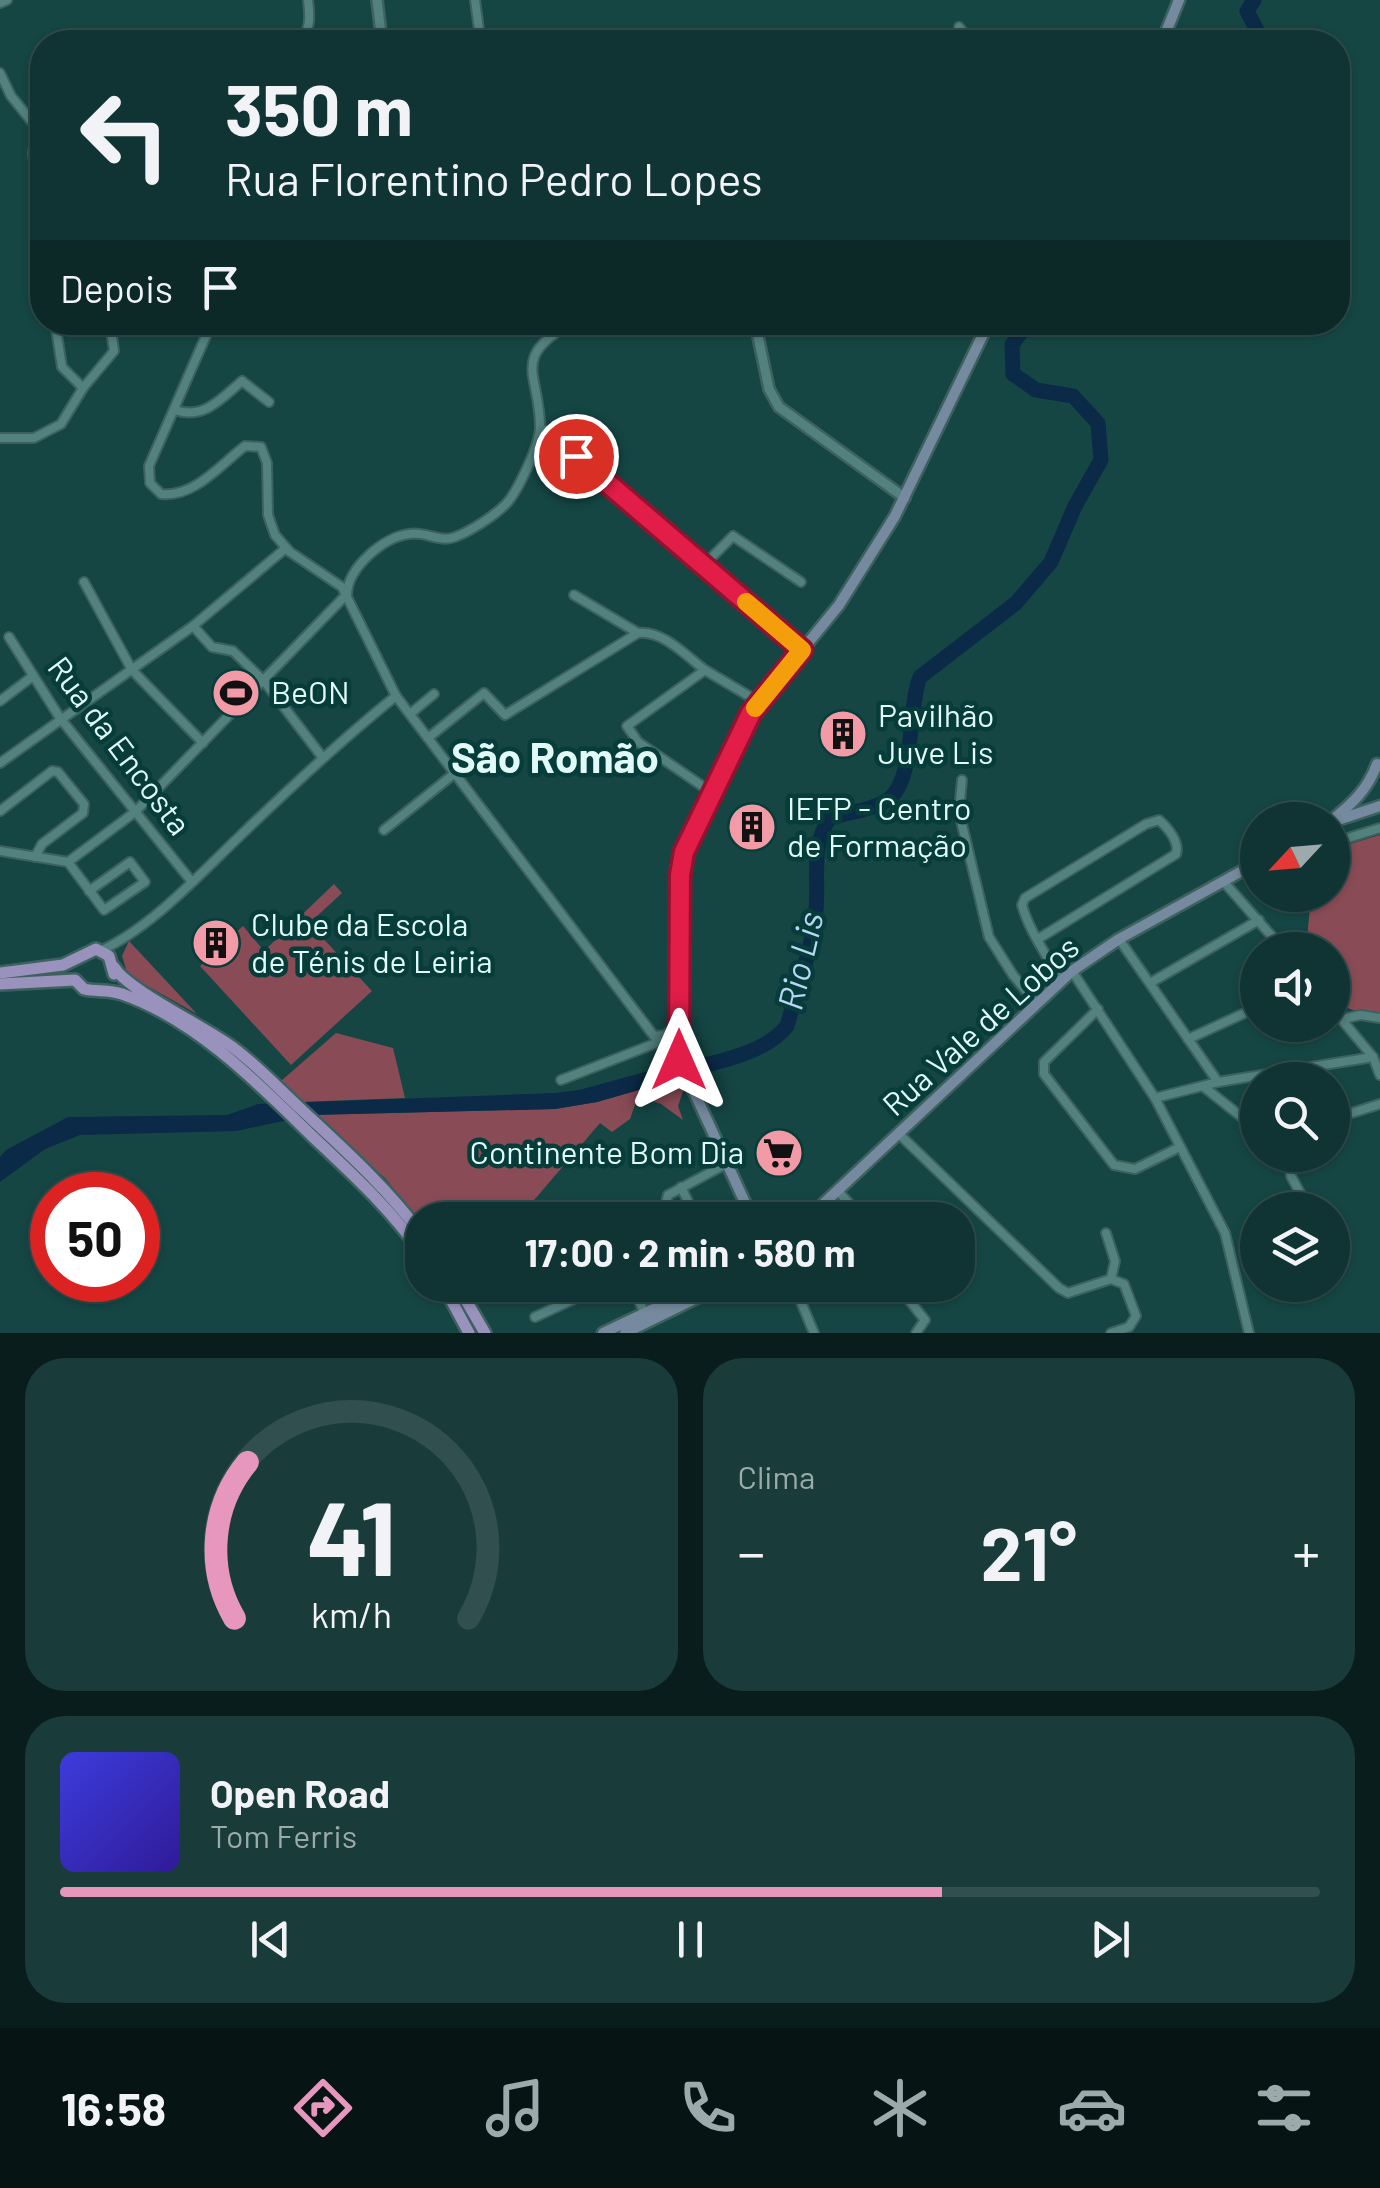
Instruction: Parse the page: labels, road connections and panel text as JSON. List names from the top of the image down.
{
  "streets": {
    "main road": ["Rua Vale de Lobos"],
    "street": ["Rua da Encosta"]
  },
  "districts": ["São Romão"],
  "water": ["Rio Lis"],
  "places": {
    "sports": ["BeON"],
    "building": ["Pavilhão Juve Lis", "IEFP - Centro de Formação", "Clube da Escola de Ténis de Leiria"],
    "supermarket": ["Continente Bom Dia"]
  },
  "north": "bottom left",
  "page": {
    "turn": ["350 m", "Rua Florentino Pedro Lopes"],
    "then": "Depois",
    "limit": "50",
    "trip": "17:00 · 2 min · 580 m",
    "tile": "Clima",
    "heat": ["−", "21°", "+"],
    "song": ["Open Road", "Tom Ferris"],
    "tabs": "16:58",
    "gauge": ["41", "km/h"]
  }
}
